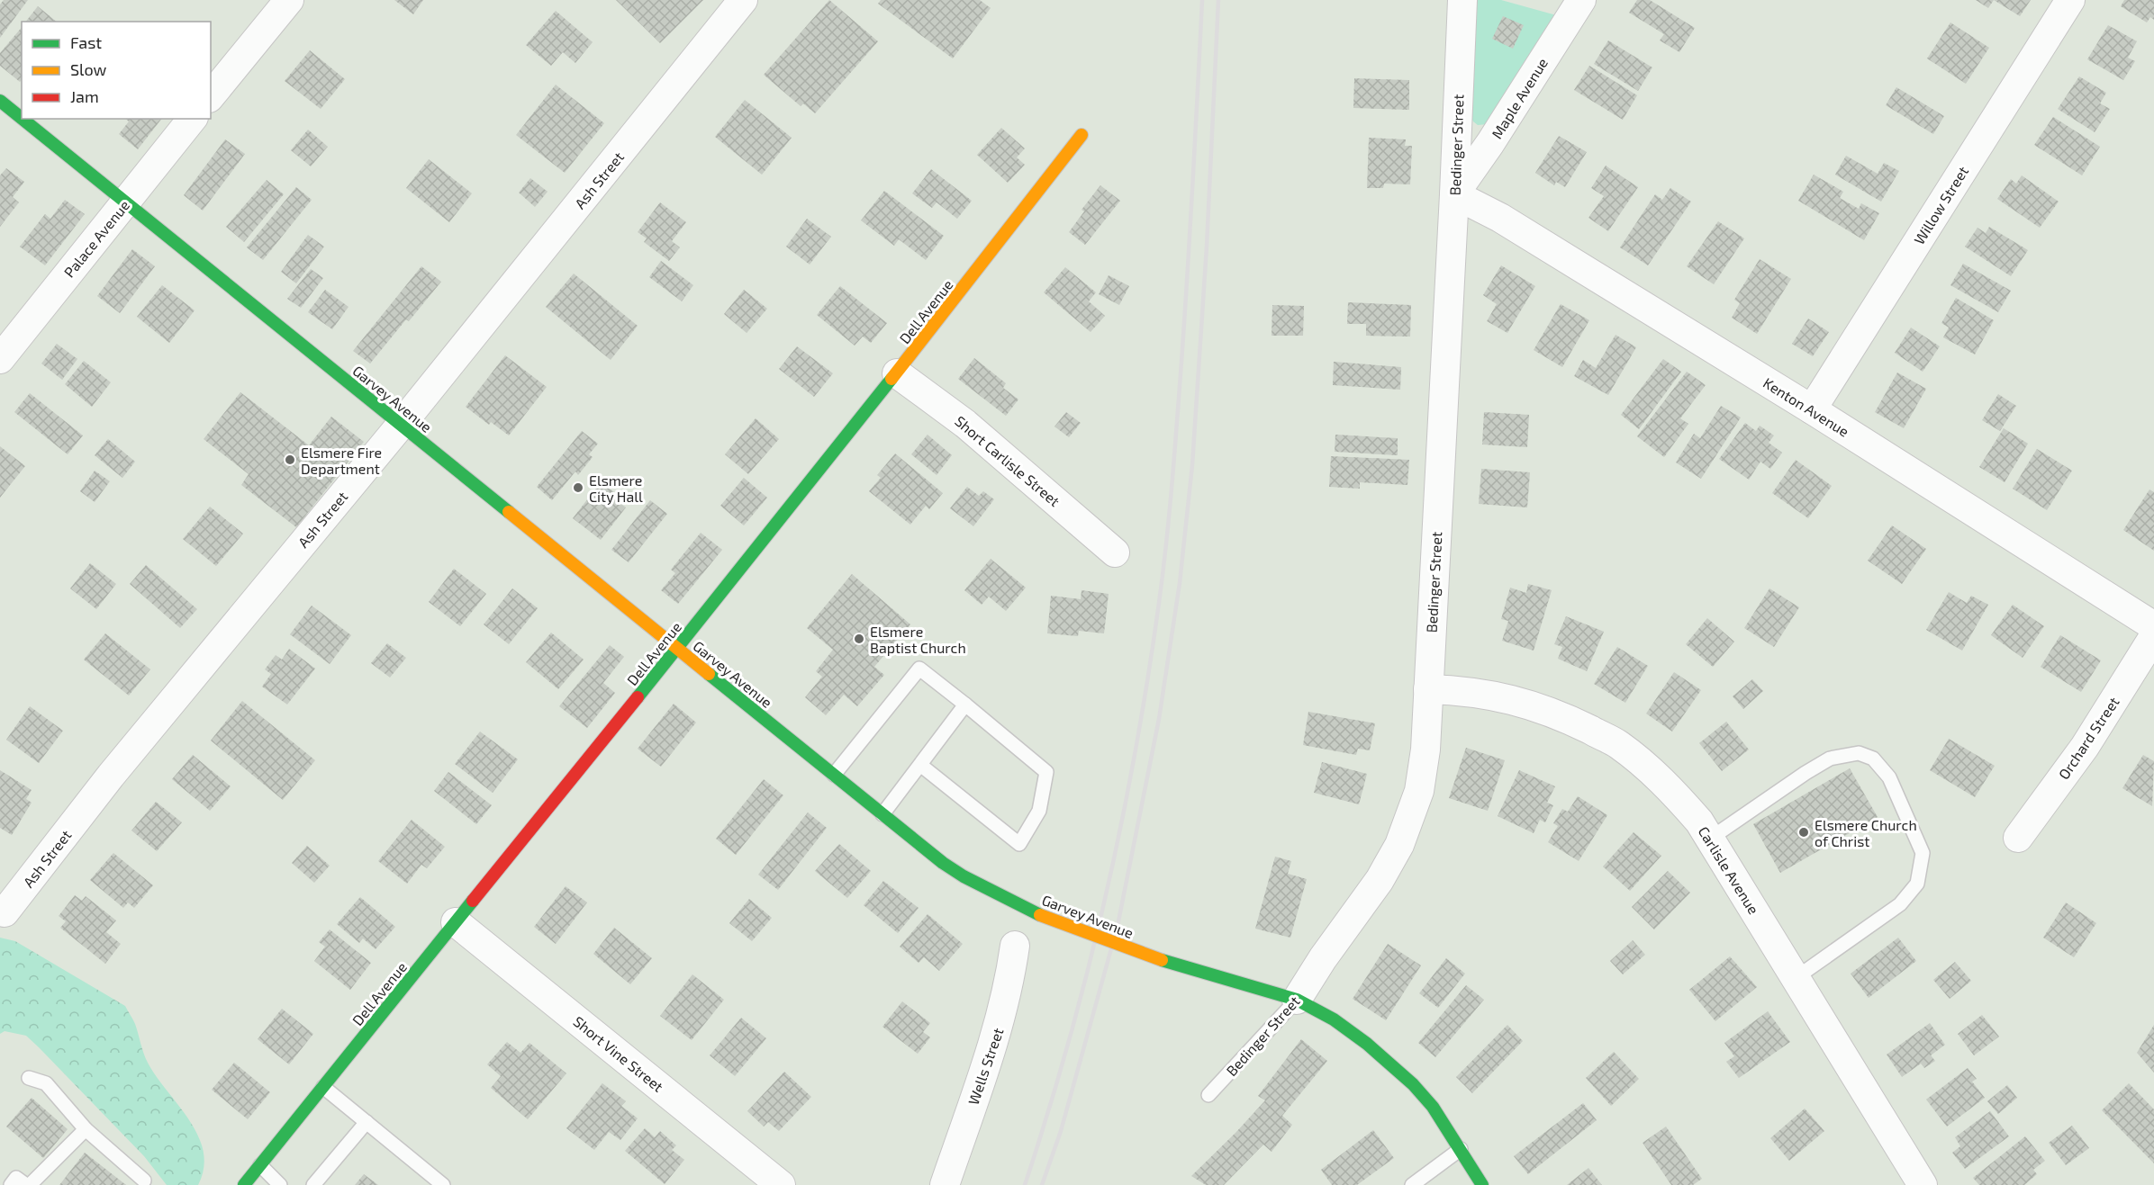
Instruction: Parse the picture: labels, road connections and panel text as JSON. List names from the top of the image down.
{
  "streets": {
    "street": [
      "Maple Avenue",
      "Bedinger Street",
      "Ash Street",
      "Willow Street",
      "Palace Avenue",
      "Dell Avenue",
      "Garvey Avenue",
      "Kenton Avenue",
      "Short Carlisle Street",
      "Orchard Street",
      "Carlisle Avenue",
      "Short Vine Street",
      "Wells Street"
    ]
  },
  "crossings": [
    ["Maple Avenue", "Bedinger Street"],
    ["Maple Avenue", "Kenton Avenue"],
    ["Bedinger Street", "Garvey Avenue"],
    ["Bedinger Street", "Kenton Avenue"],
    ["Bedinger Street", "Carlisle Avenue"],
    ["Ash Street", "Garvey Avenue"],
    ["Willow Street", "Kenton Avenue"],
    ["Palace Avenue", "Garvey Avenue"],
    ["Dell Avenue", "Garvey Avenue"],
    ["Dell Avenue", "Short Carlisle Street"],
    ["Dell Avenue", "Short Vine Street"]
  ],
  "places": [
    "Elsmere Fire Department",
    "Elsmere City Hall",
    "Elsmere Baptist Church",
    "Elsmere Church of Christ"
  ],
  "legend": ["Fast", "Slow", "Jam"]
}
